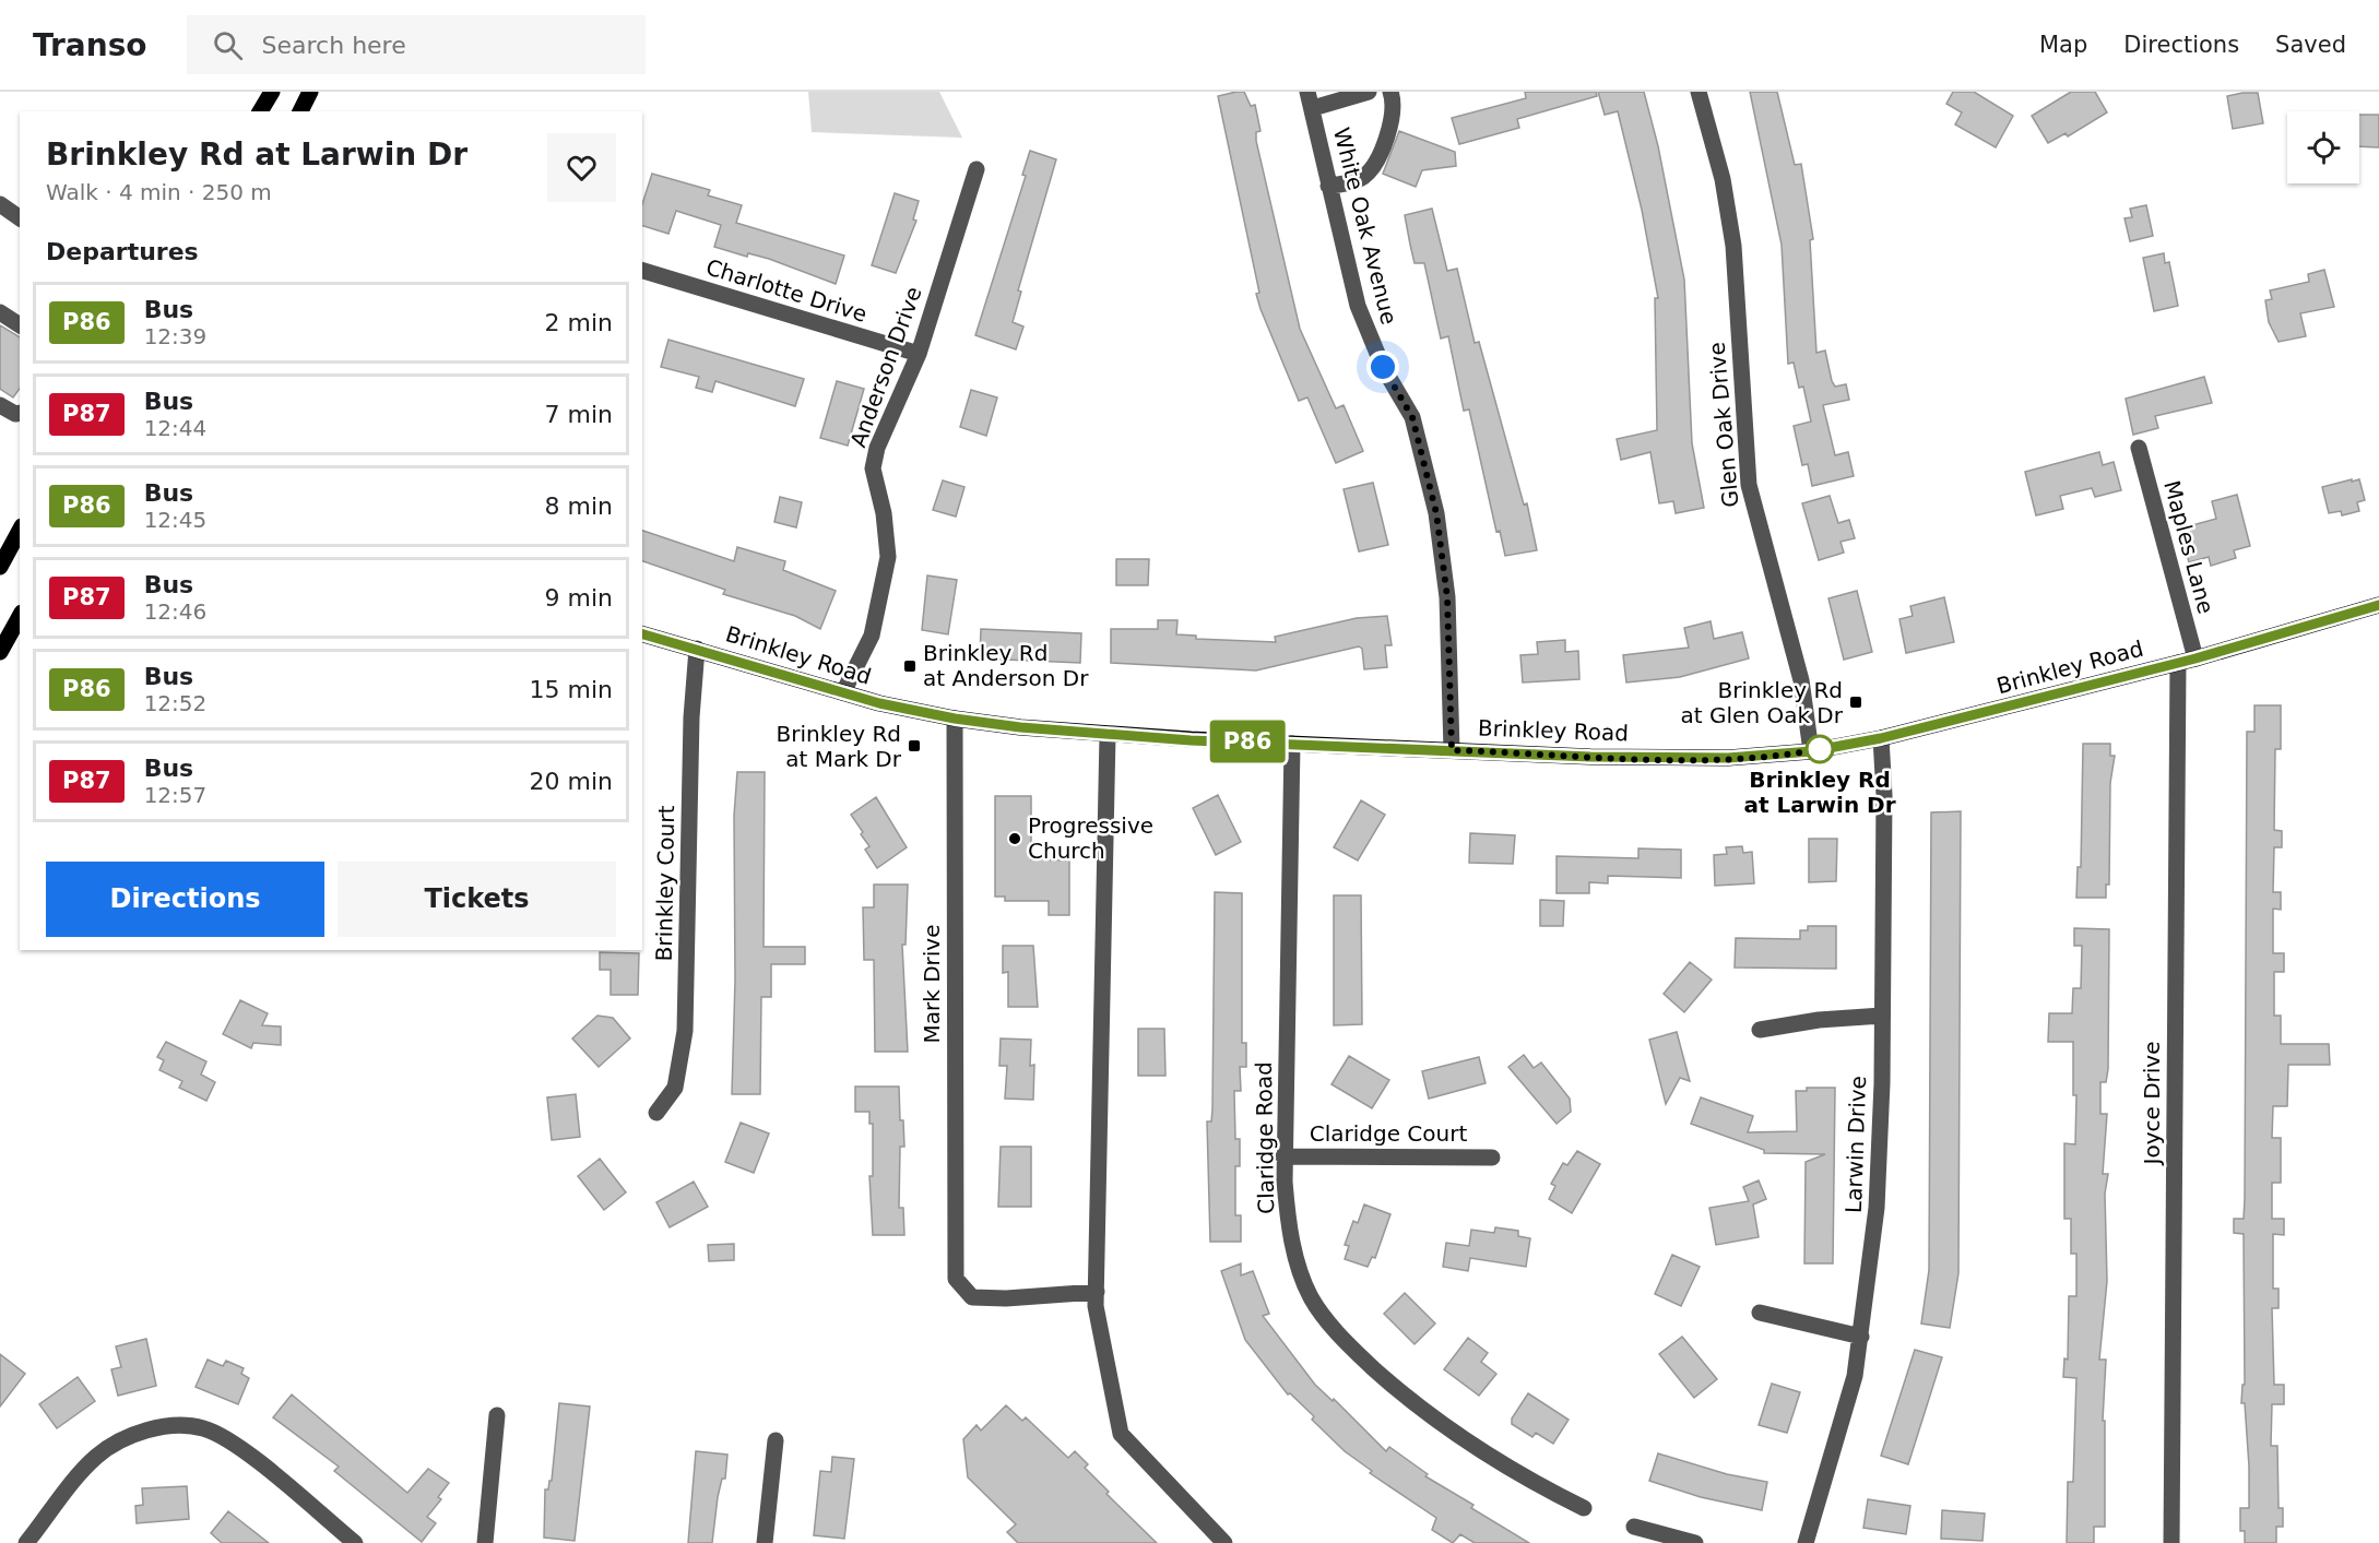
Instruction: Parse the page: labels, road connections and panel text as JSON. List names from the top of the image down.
{
  "streets": {
    "main road": ["Brinkley Road"],
    "street": [
      "White Oak Avenue",
      "Charlotte Drive",
      "Anderson Drive",
      "Glen Oak Drive",
      "Maples Lane",
      "Brinkley Court",
      "Mark Drive",
      "Joyce Drive",
      "Claridge Court",
      "Claridge Road",
      "Larwin Drive"
    ]
  },
  "crossings": [
    ["White Oak Avenue", "Brinkley Road"],
    ["Charlotte Drive", "Anderson Drive"],
    ["Anderson Drive", "Brinkley Road"],
    ["Glen Oak Drive", "Brinkley Road"],
    ["Maples Lane", "Brinkley Road"],
    ["Brinkley Road", "Brinkley Court"],
    ["Brinkley Road", "Mark Drive"],
    ["Brinkley Road", "Joyce Drive"],
    ["Brinkley Road", "Claridge Road"],
    ["Brinkley Road", "Larwin Drive"],
    ["Claridge Court", "Claridge Road"]
  ],
  "places": {
    "transit": ["Brinkley Rd at Anderson Dr", "Brinkley Rd at Glen Oak Dr", "Brinkley Rd at Mark Dr"],
    "other": ["Brinkley Rd at Larwin Dr", "Progressive Church"]
  },
  "lines": ["bus line P86"],
  "page": {
    "header": "Transo",
    "search": "Search here",
    "nav": ["Map", "Directions", "Saved"],
    "on_map": "P86",
    "heading": [
      ["Brinkley Rd at Larwin Dr", "Walk · 4 min · 250 m"],
      "Departures"
    ],
    "list": [
      {
        "mark": "P86",
        "name": "Bus",
        "note": "12:39",
        "value": "2 min"
      },
      {
        "mark": "P87",
        "name": "Bus",
        "note": "12:44",
        "value": "7 min"
      },
      {
        "mark": "P86",
        "name": "Bus",
        "note": "12:45",
        "value": "8 min"
      },
      {
        "mark": "P87",
        "name": "Bus",
        "note": "12:46",
        "value": "9 min"
      },
      {
        "mark": "P86",
        "name": "Bus",
        "note": "12:52",
        "value": "15 min"
      },
      {
        "mark": "P87",
        "name": "Bus",
        "note": "12:57",
        "value": "20 min"
      }
    ],
    "buttons": ["Directions", "Tickets"]
  }
}
